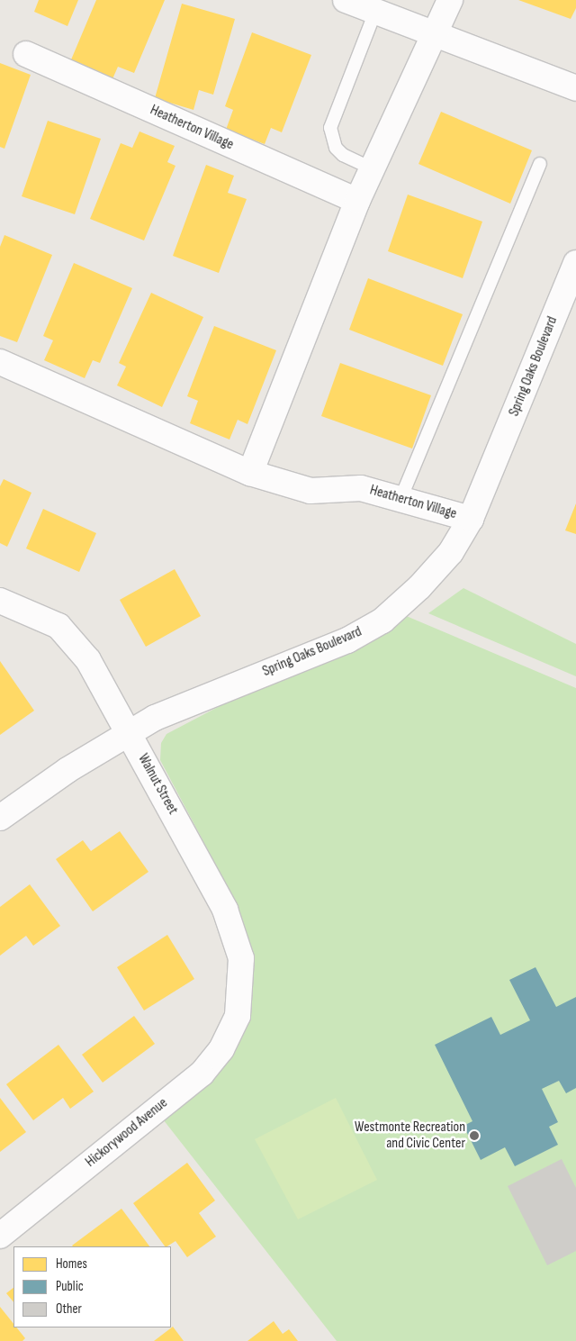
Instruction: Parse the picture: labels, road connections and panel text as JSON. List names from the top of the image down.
{
  "streets": {
    "street": [
      "Heatherton Village",
      "Spring Oaks Boulevard",
      "Walnut Street",
      "Hickorywood Avenue"
    ]
  },
  "crossings": [
    ["Heatherton Village", "Spring Oaks Boulevard"],
    ["Spring Oaks Boulevard", "Walnut Street"],
    ["Walnut Street", "Hickorywood Avenue"]
  ],
  "places": ["Westmonte Recreation and Civic Center"],
  "legend": ["Homes", "Public", "Other"]
}
